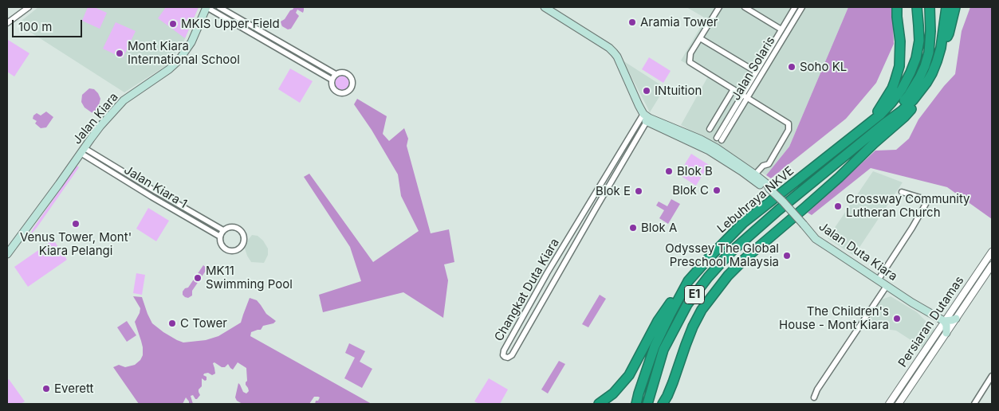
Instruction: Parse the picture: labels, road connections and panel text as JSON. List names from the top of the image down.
{
  "streets": {
    "highway": ["Lebuhraya NKVE", "E1"],
    "main road": ["Jalan Kiara", "Jalan Duta Kiara"],
    "street": [
      "Jalan Solaris",
      "Jalan Kiara 1",
      "Changkat Duta Kiara",
      "Persiaran Dutamas"
    ]
  },
  "crossings": [
    ["Jalan Kiara", "Jalan Kiara 1"],
    ["Lebuhraya NKVE", "E1"],
    ["Jalan Duta Kiara", "Changkat Duta Kiara"],
    ["Jalan Duta Kiara", "Persiaran Dutamas"]
  ],
  "places": [
    "Aramia Tower",
    "MKIS Upper Field",
    "Mont Kiara International School",
    "Soho KL",
    "INtuition",
    "Blok B",
    "Blok C",
    "Blok E",
    "Crossway Community Lutheran Church",
    "Venus Tower, Mont' Kiara Pelangi",
    "Blok A",
    "Odyssey The Global Preschool Malaysia",
    "MK11 Swimming Pool",
    "The Children's House - Mont Kiara",
    "C Tower",
    "Everett"
  ],
  "scale_bar": "100 m"
}
